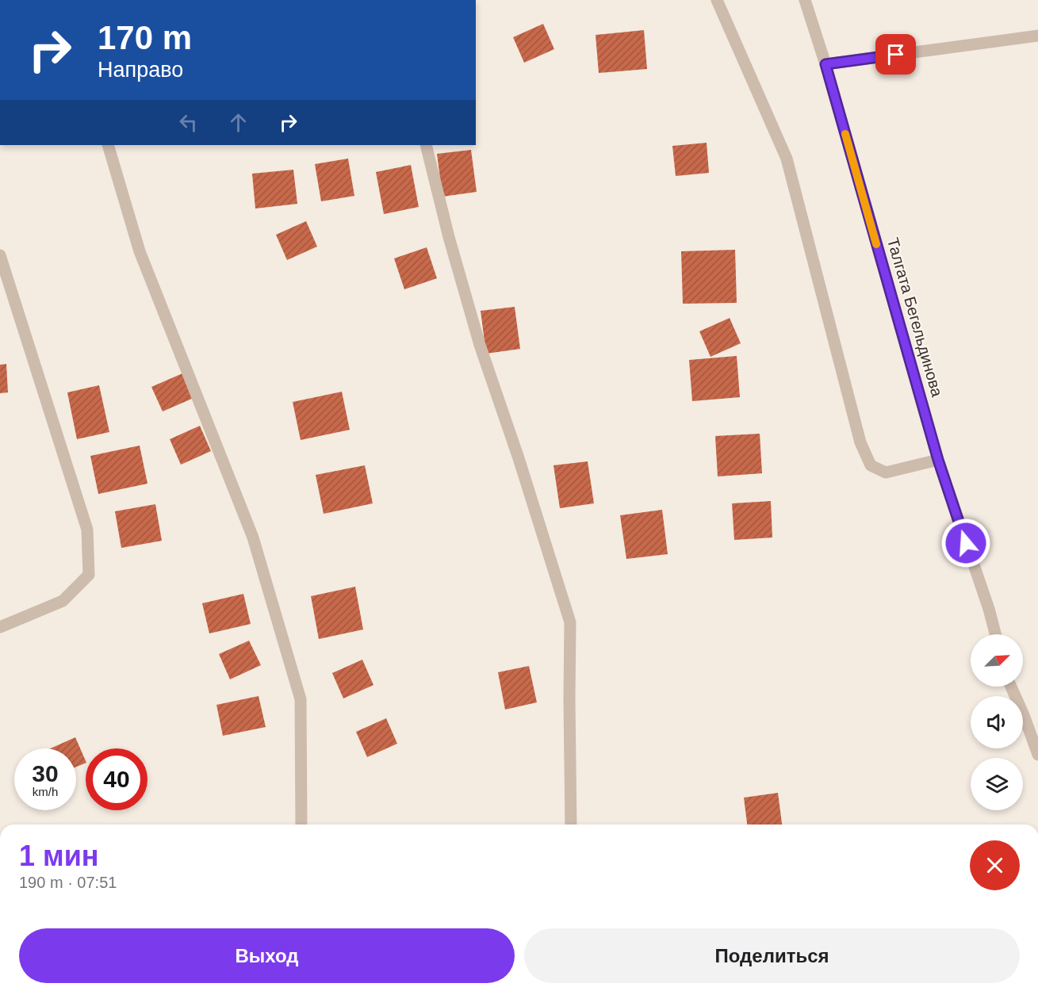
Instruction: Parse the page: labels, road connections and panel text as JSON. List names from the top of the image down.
{
  "streets": {
    "street": ["Талгата Бегельдинова"]
  },
  "north": "top right",
  "page": {
    "turn": ["170 m", "Направо"],
    "speed": "30 km/h",
    "limit": "40",
    "heading": ["1 мин", "190 m · 07:51"],
    "buttons": ["Выход", "Поделиться"]
  }
}
